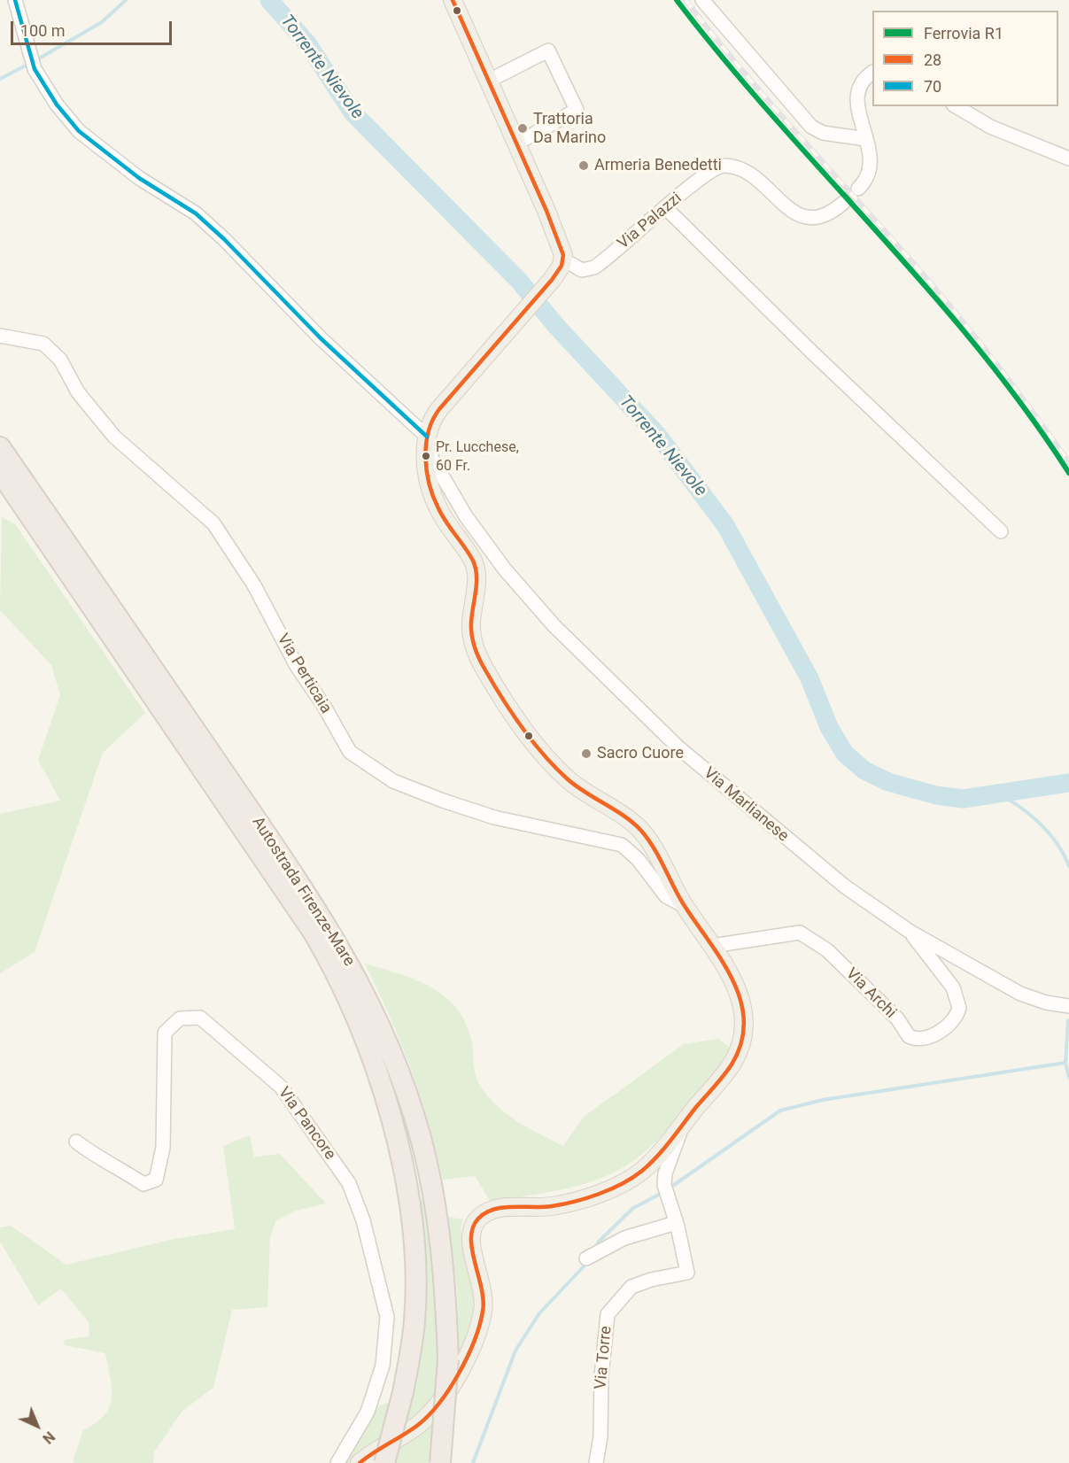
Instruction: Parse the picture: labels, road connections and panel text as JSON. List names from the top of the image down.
{
  "streets": {
    "highway": ["Autostrada Firenze-Mare"],
    "street": [
      "Via Palazzi",
      "Via Perticaia",
      "Via Marlianese",
      "Via Archi",
      "Via Pancore",
      "Via Torre"
    ]
  },
  "crossings": [
    ["Via Marlianese", "Via Archi"]
  ],
  "water": ["Torrente Nievole"],
  "places": [
    "Trattoria Da Marino",
    "Armeria Benedetti",
    "Pr. Lucchese, 60 Fr.",
    "Sacro Cuore"
  ],
  "lines": ["rail line R1", "transit line 28", "transit line 70"],
  "legend": ["Ferrovia R1", "28", "70"],
  "scale_bar": "100 m",
  "north": "bottom right"
}
